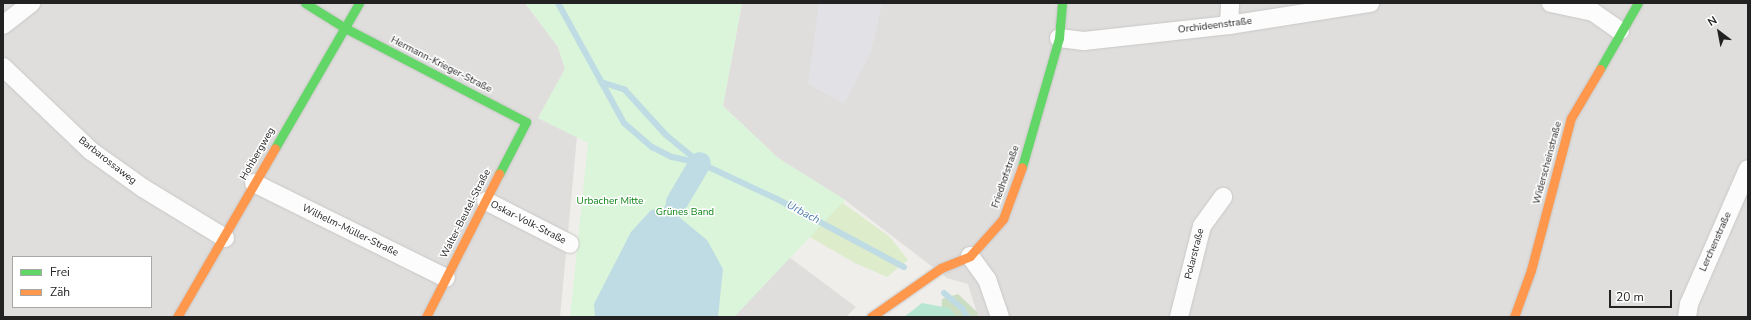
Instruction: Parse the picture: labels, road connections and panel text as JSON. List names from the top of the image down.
{
  "streets": {
    "street": [
      "Orchideenstraße",
      "Hermann-Krieger-Straße",
      "Hohbergweg",
      "Barbarossaweg",
      "Widerscheinstraße",
      "Friedhofstraße",
      "Walter-Beutel-Straße",
      "Oskar-Volk-Straße",
      "Wilhelm-Müller-Straße",
      "Lerchenstraße",
      "Polarstraße"
    ]
  },
  "crossings": [
    ["Orchideenstraße", "Friedhofstraße"],
    ["Hermann-Krieger-Straße", "Hohbergweg"],
    ["Hermann-Krieger-Straße", "Walter-Beutel-Straße"],
    ["Hohbergweg", "Barbarossaweg"],
    ["Hohbergweg", "Wilhelm-Müller-Straße"],
    ["Walter-Beutel-Straße", "Oskar-Volk-Straße"],
    ["Walter-Beutel-Straße", "Wilhelm-Müller-Straße"]
  ],
  "water": ["Urbach"],
  "parks": ["Urbacher Mitte", "Grünes Band"],
  "legend": ["Frei", "Zäh"],
  "scale_bar": "20 m",
  "north": "top left"
}
